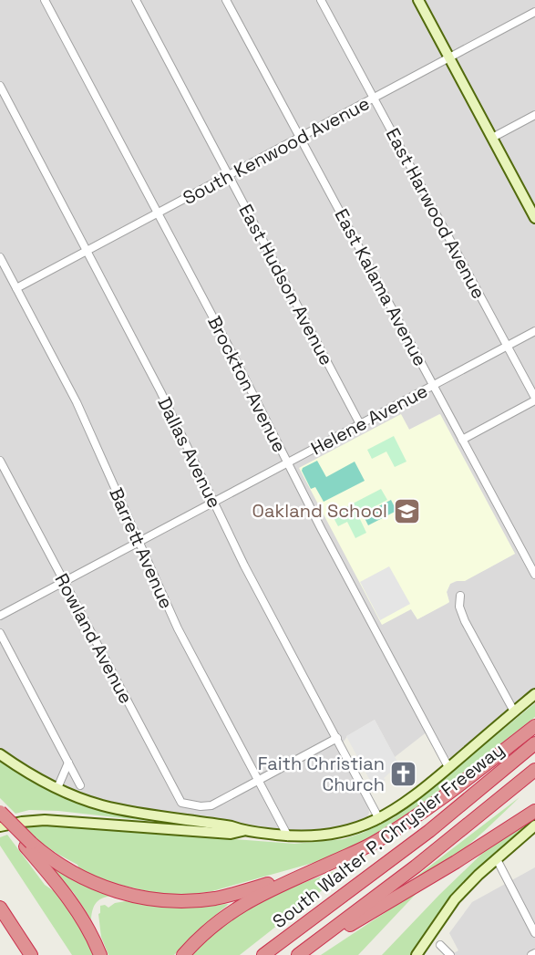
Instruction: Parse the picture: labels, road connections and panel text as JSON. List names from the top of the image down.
{
  "streets": {
    "highway": ["South Walter P. Chrysler Freeway"],
    "street": [
      "South Kenwood Avenue",
      "East Harwood Avenue",
      "East Hudson Avenue",
      "East Kalama Avenue",
      "Brockton Avenue",
      "Helene Avenue",
      "Dallas Avenue",
      "Barrett Avenue",
      "Rowland Avenue"
    ]
  },
  "crossings": [
    ["South Kenwood Avenue", "East Harwood Avenue"],
    ["South Kenwood Avenue", "East Hudson Avenue"],
    ["South Kenwood Avenue", "East Kalama Avenue"],
    ["South Kenwood Avenue", "Brockton Avenue"],
    ["South Kenwood Avenue", "Dallas Avenue"],
    ["South Kenwood Avenue", "Barrett Avenue"],
    ["East Harwood Avenue", "Helene Avenue"],
    ["East Hudson Avenue", "Helene Avenue"],
    ["East Kalama Avenue", "Helene Avenue"],
    ["Brockton Avenue", "Helene Avenue"],
    ["Helene Avenue", "Dallas Avenue"],
    ["Helene Avenue", "Barrett Avenue"],
    ["Helene Avenue", "Rowland Avenue"],
    ["Barrett Avenue", "Rowland Avenue"]
  ],
  "places": {
    "school or university": ["Oakland School"],
    "church": ["Faith Christian Church"]
  }
}
